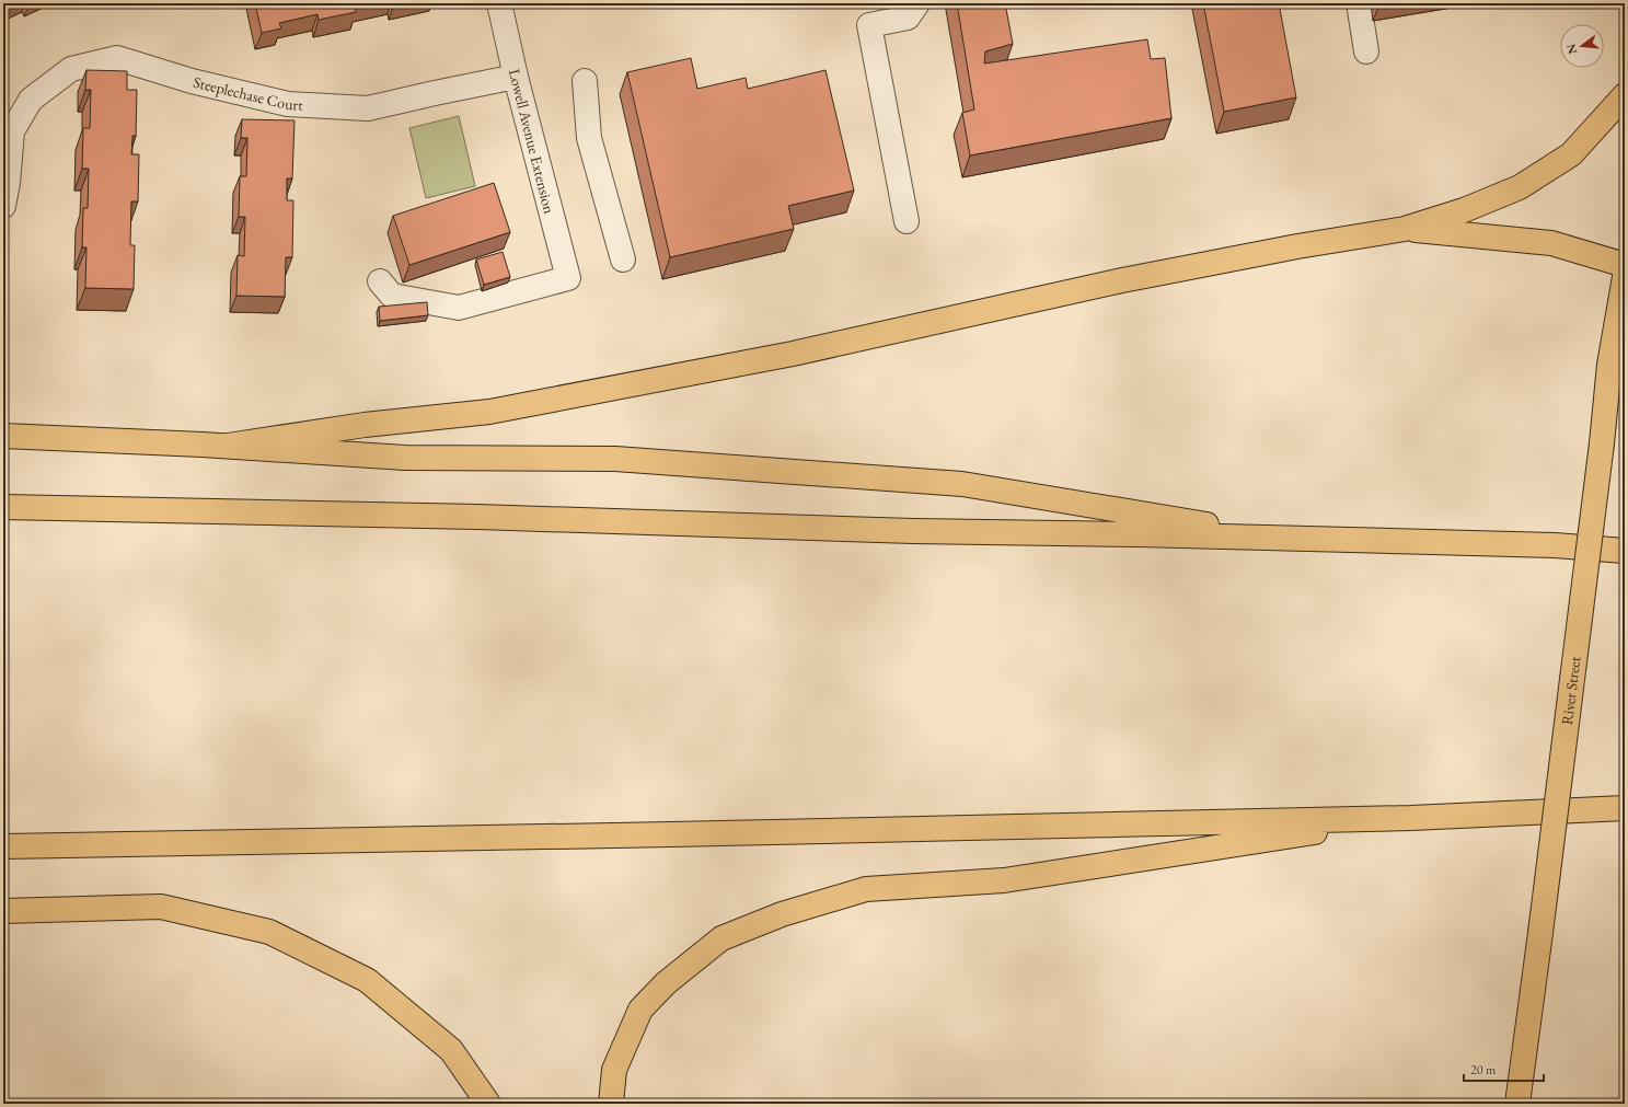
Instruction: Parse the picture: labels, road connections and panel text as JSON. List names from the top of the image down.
{
  "streets": {
    "main road": ["River Street"],
    "street": ["Steeplechase Court", "Lowell Avenue Extension"]
  },
  "crossings": [
    ["Steeplechase Court", "Lowell Avenue Extension"]
  ],
  "scale_bar": "20 m",
  "north": "left"
}
